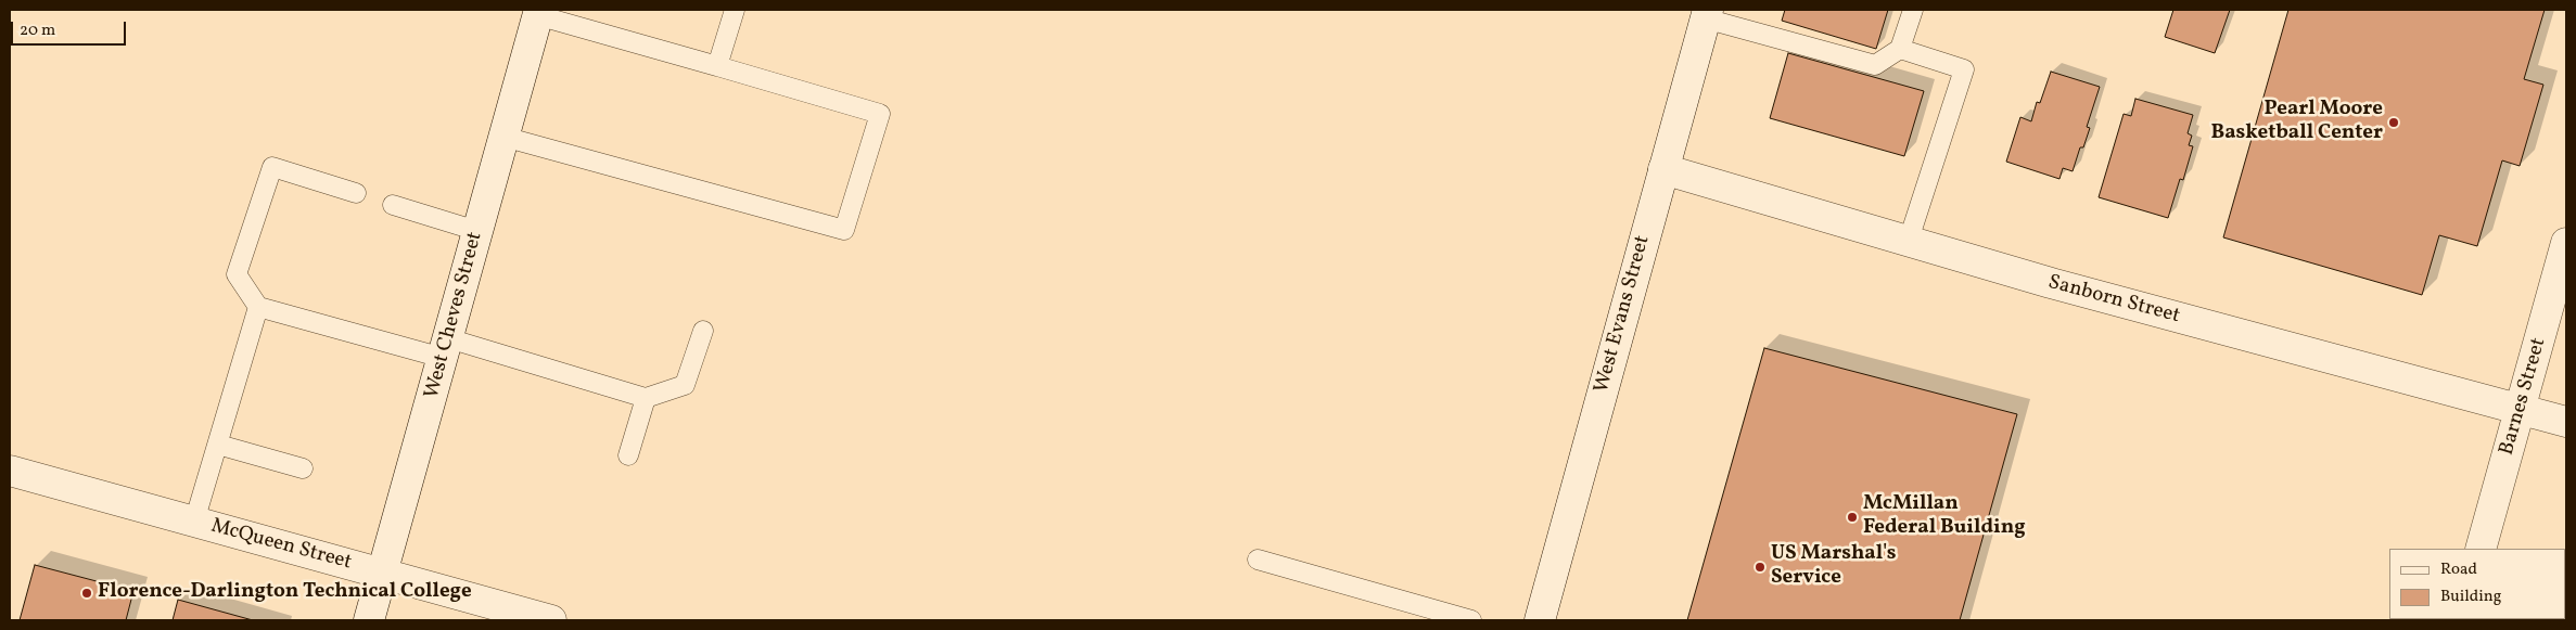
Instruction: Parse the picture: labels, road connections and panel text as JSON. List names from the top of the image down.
{
  "streets": {
    "street": [
      "Sanborn Street",
      "West Evans Street",
      "West Cheves Street",
      "Barnes Street",
      "McQueen Street"
    ]
  },
  "crossings": [
    ["Sanborn Street", "West Evans Street"],
    ["Sanborn Street", "Barnes Street"],
    ["West Cheves Street", "McQueen Street"]
  ],
  "places": [
    "Pearl Moore Basketball Center",
    "McMillan Federal Building",
    "US Marshal's Service",
    "Florence-Darlington Technical College"
  ],
  "legend": ["Road", "Building"],
  "scale_bar": "20 m"
}
